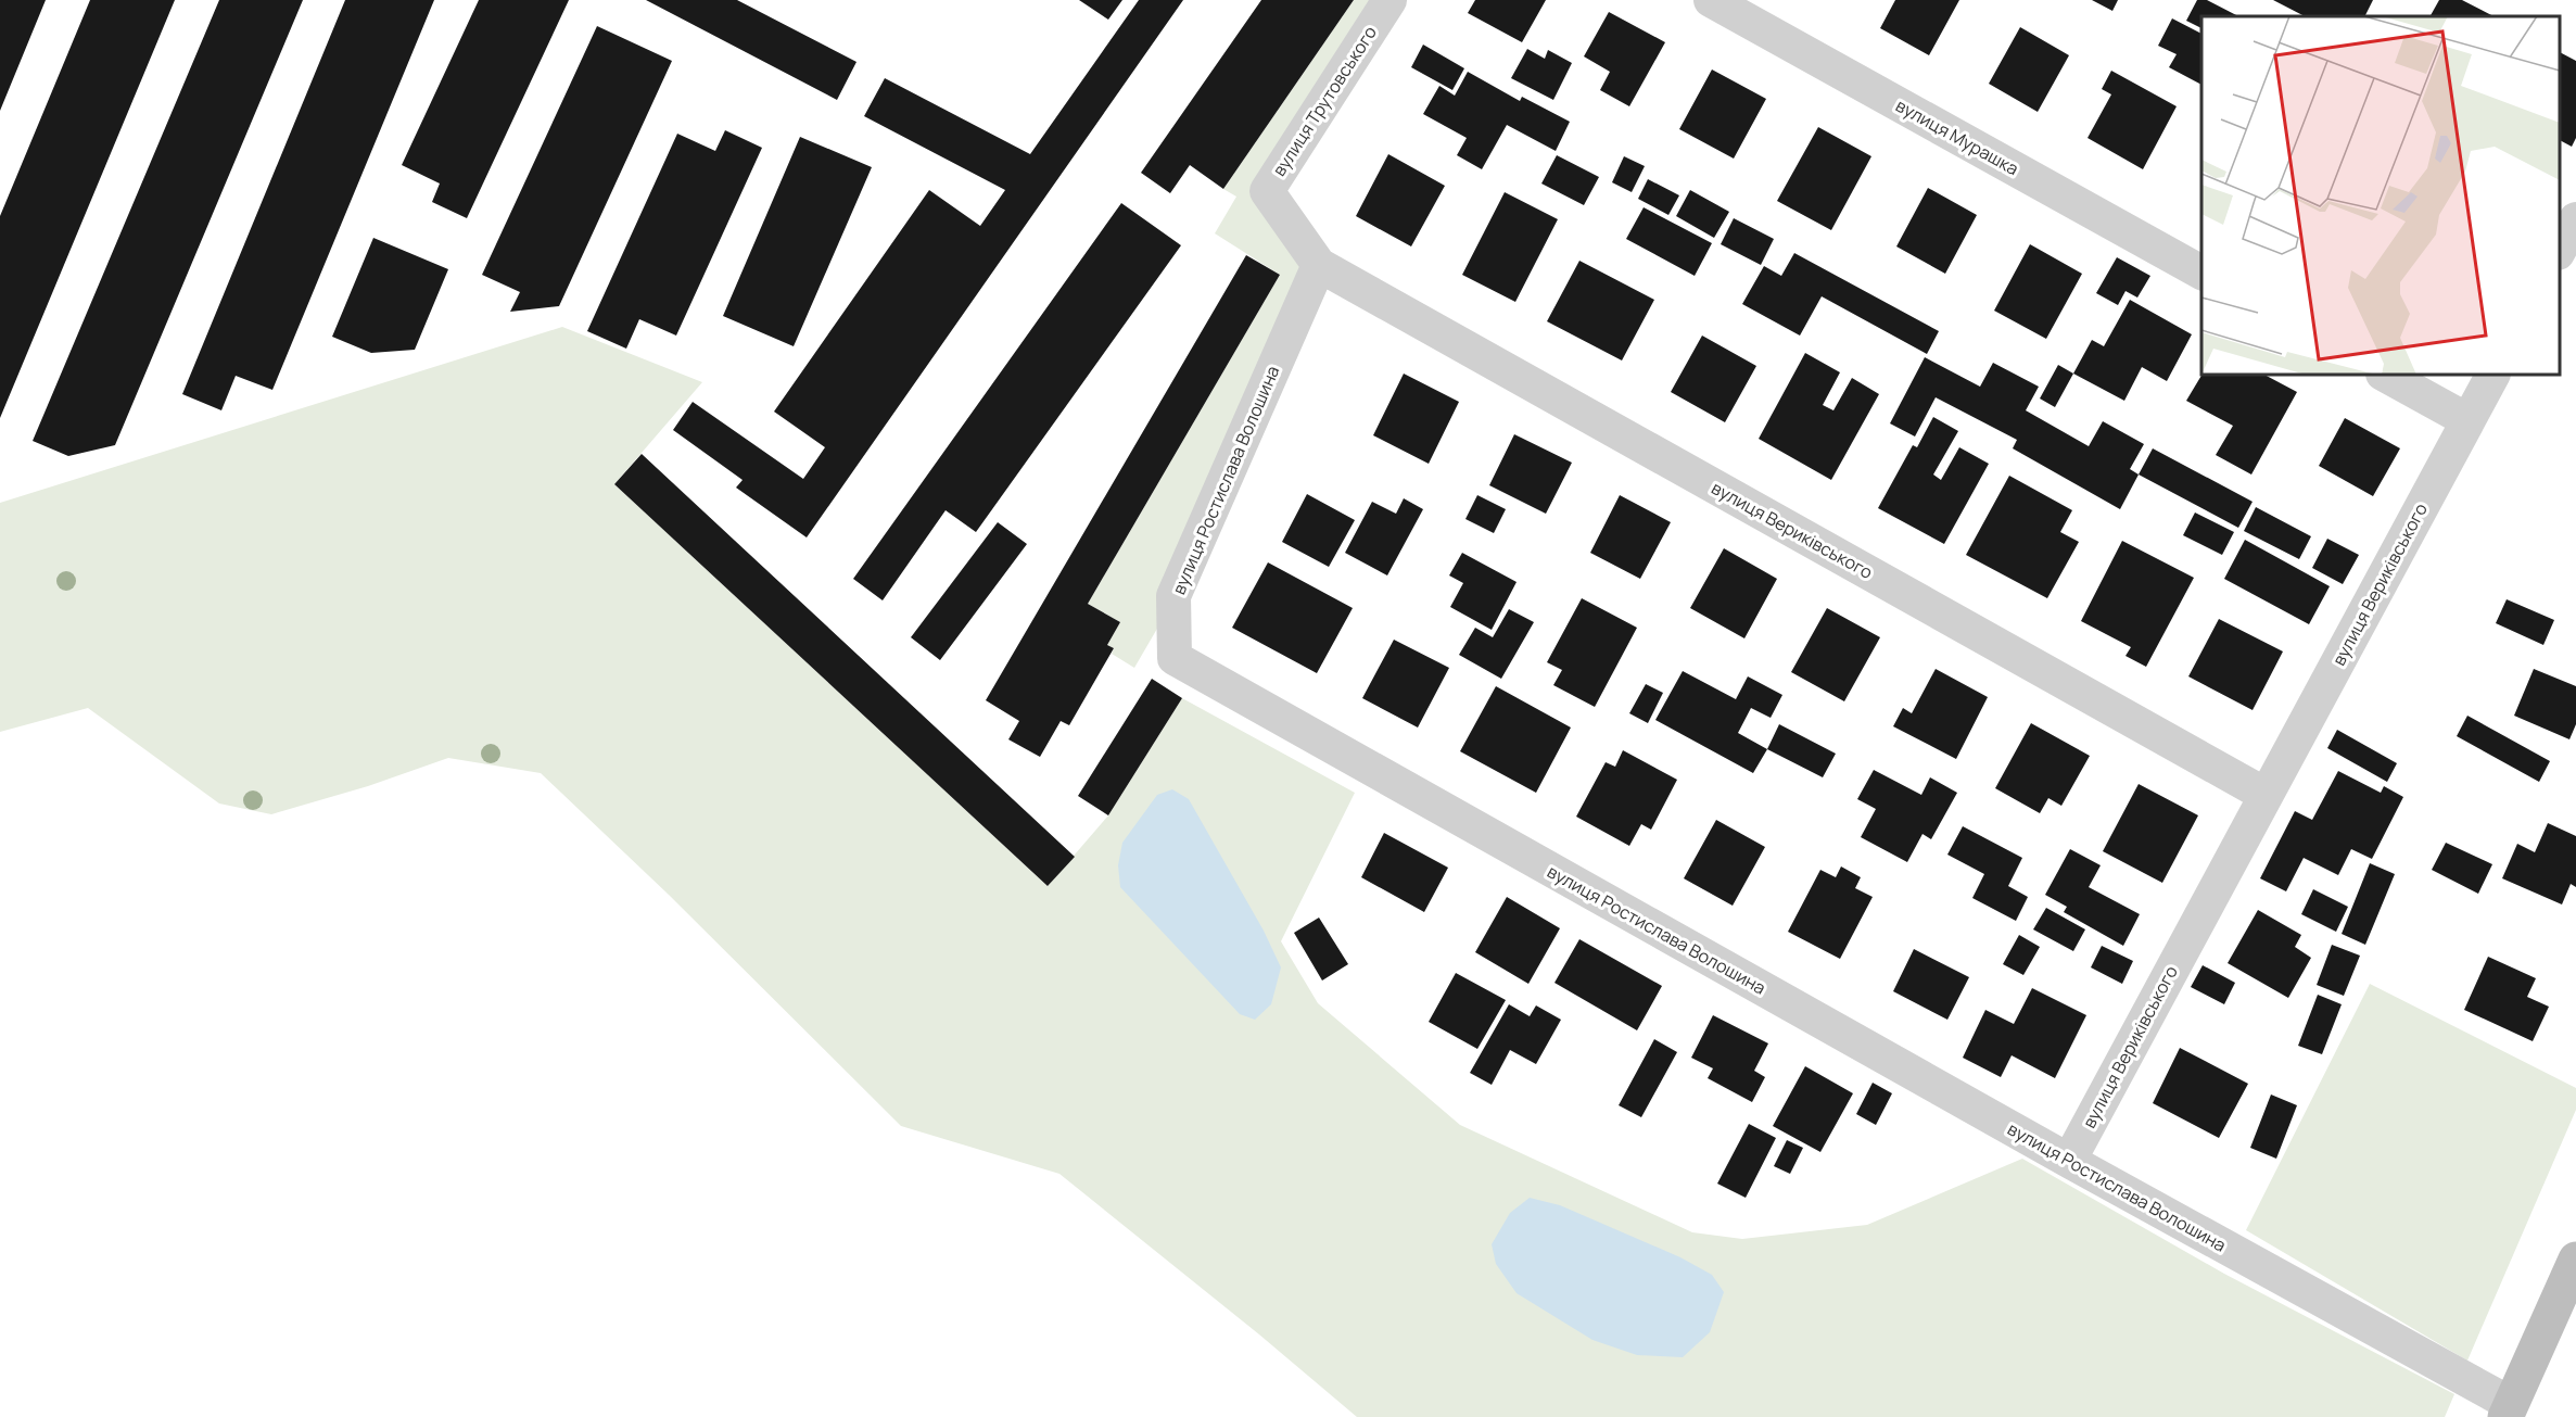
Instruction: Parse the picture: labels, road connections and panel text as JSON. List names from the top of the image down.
{
  "streets": {
    "street": [
      "вулиця Трутовського",
      "вулиця Мурашка",
      "вулиця Ростислава Волошина",
      "вулиця Вериківського"
    ]
  },
  "crossings": [
    ["вулиця Трутовського", "вулиця Ростислава Волошина"],
    ["вулиця Трутовського", "вулиця Вериківського"],
    ["вулиця Ростислава Волошина", "вулиця Вериківського"]
  ]
}
